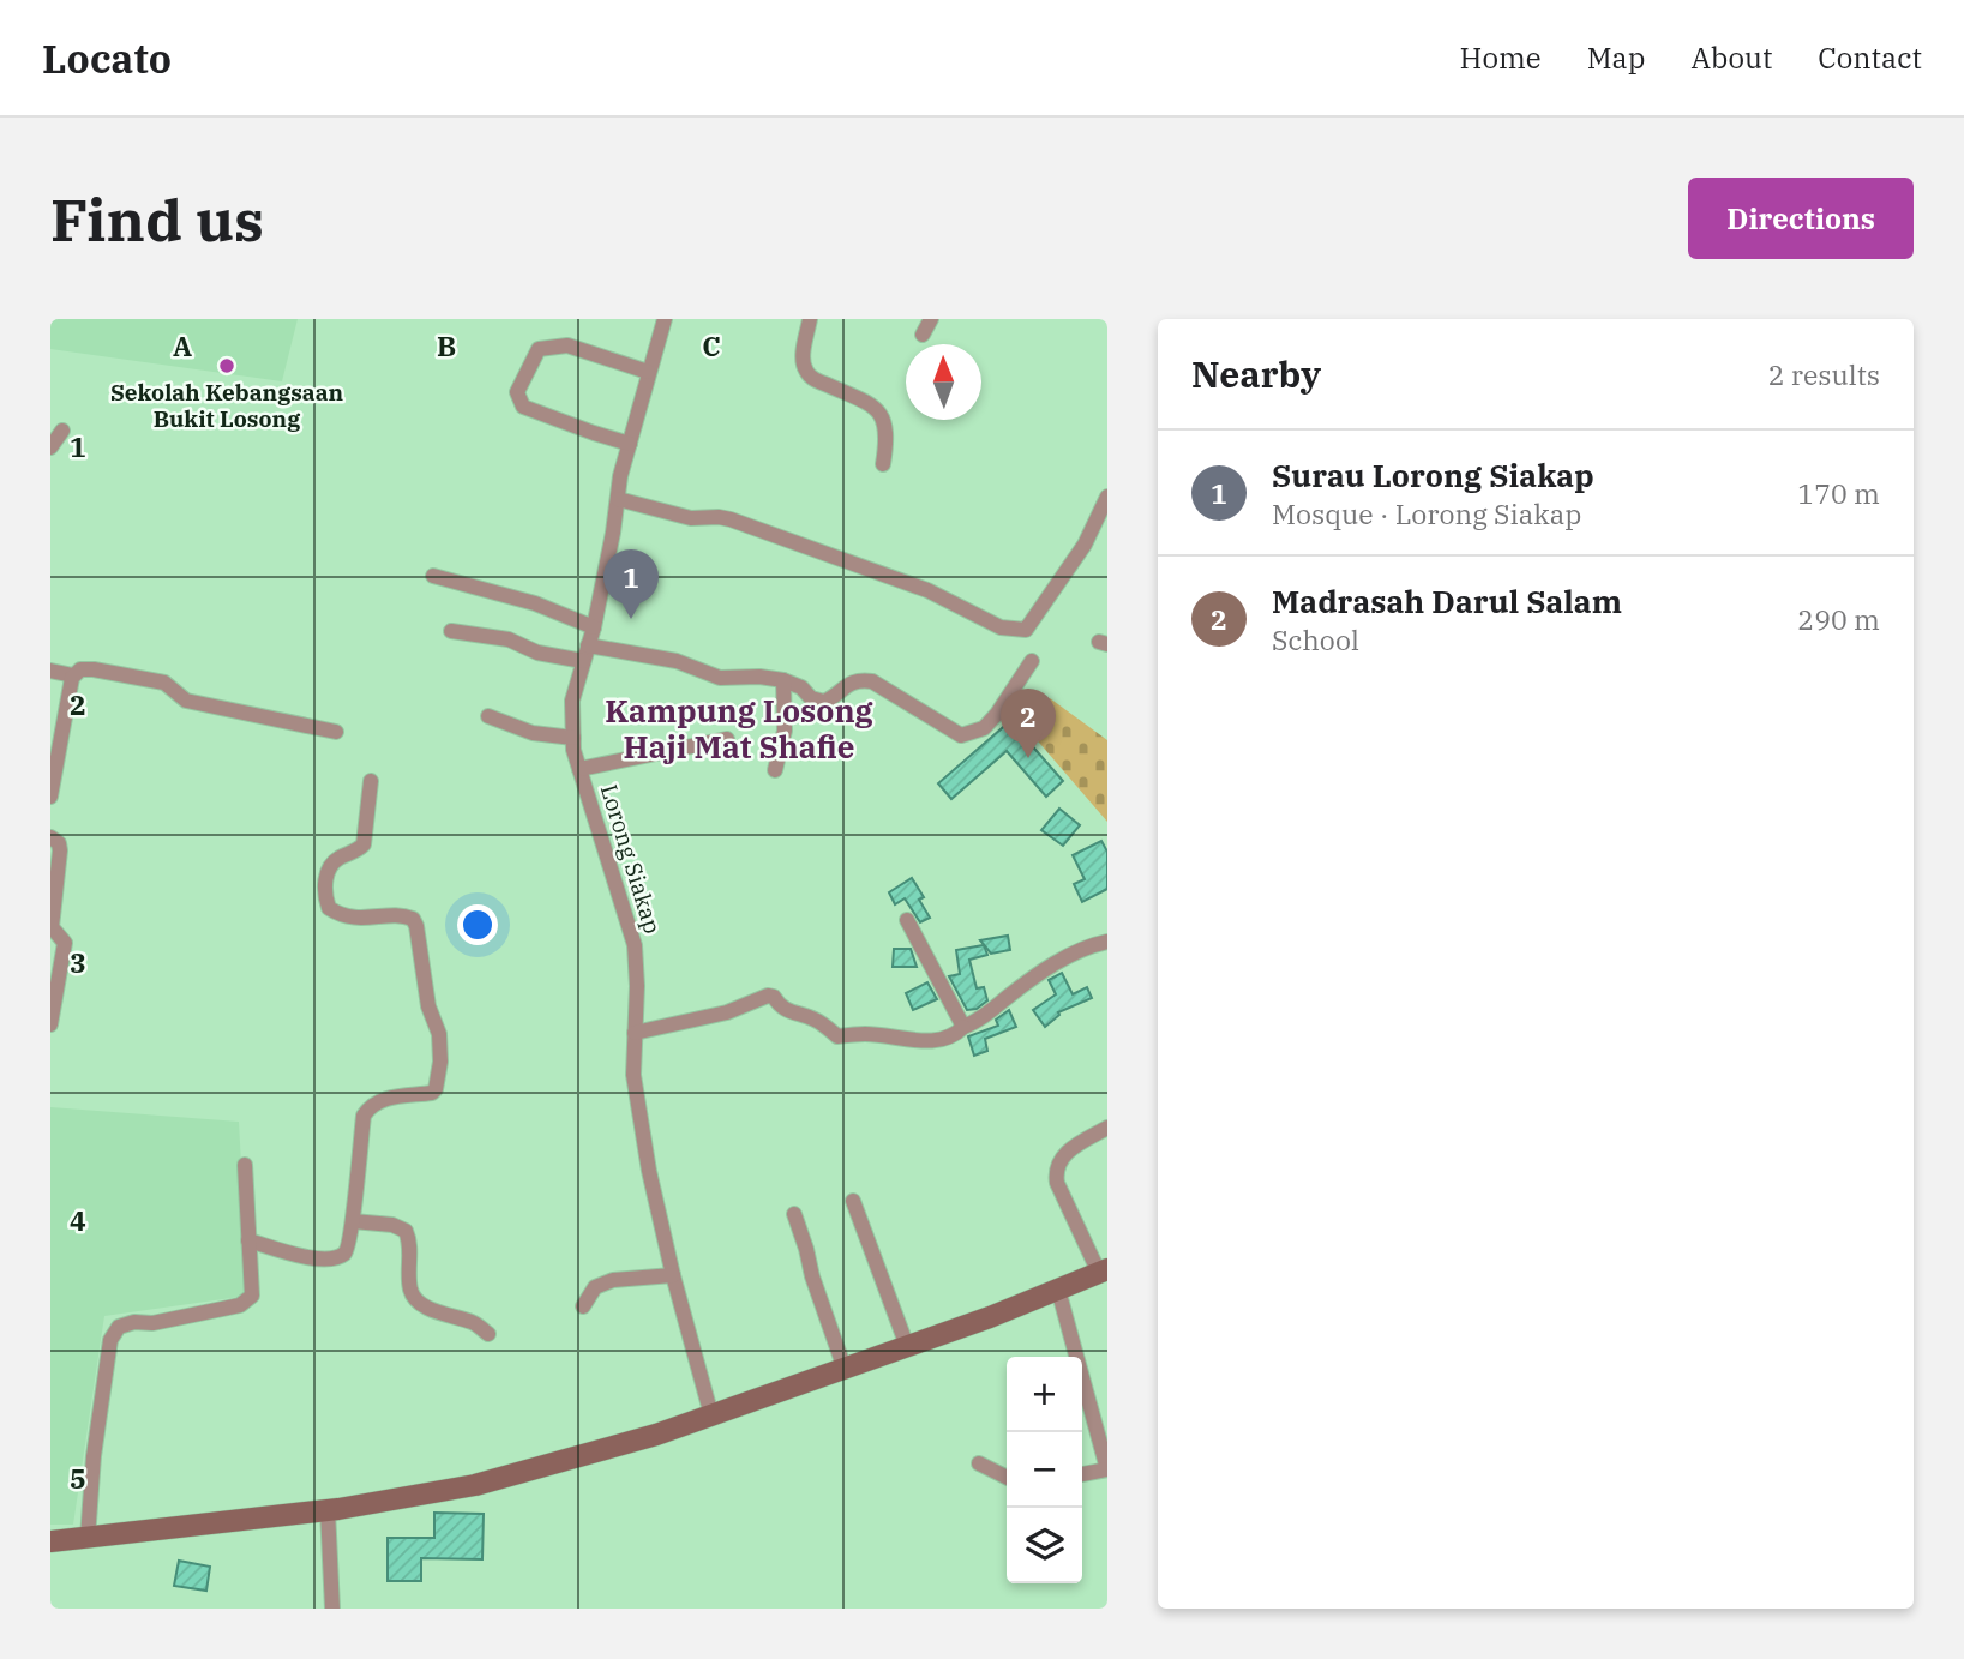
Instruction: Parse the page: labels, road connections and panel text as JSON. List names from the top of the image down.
{
  "streets": {
    "street": ["Lorong Siakap"]
  },
  "districts": ["Kampung Losong Haji Mat Shafie"],
  "places": ["Sekolah Kebangsaan Bukit Losong"],
  "north": "top",
  "page": {
    "header": "Locato",
    "nav": [
      "Home",
      "Map",
      "About",
      "Contact"
    ],
    "buttons": "Directions",
    "title": "Find us",
    "heading": ["Nearby", "2 results"],
    "list": [
      {
        "mark": "1",
        "name": "Surau Lorong Siakap",
        "note": "Mosque · Lorong Siakap",
        "value": "170 m"
      },
      {
        "mark": "2",
        "name": "Madrasah Darul Salam",
        "note": "School",
        "value": "290 m"
      }
    ],
    "pins": ["1", "2"],
    "map_buttons": ["+", "−"]
  },
  "grid": {
    "columns": ["A", "B", "C"],
    "rows": [
      "1",
      "2",
      "3",
      "4",
      "5"
    ]
  }
}
